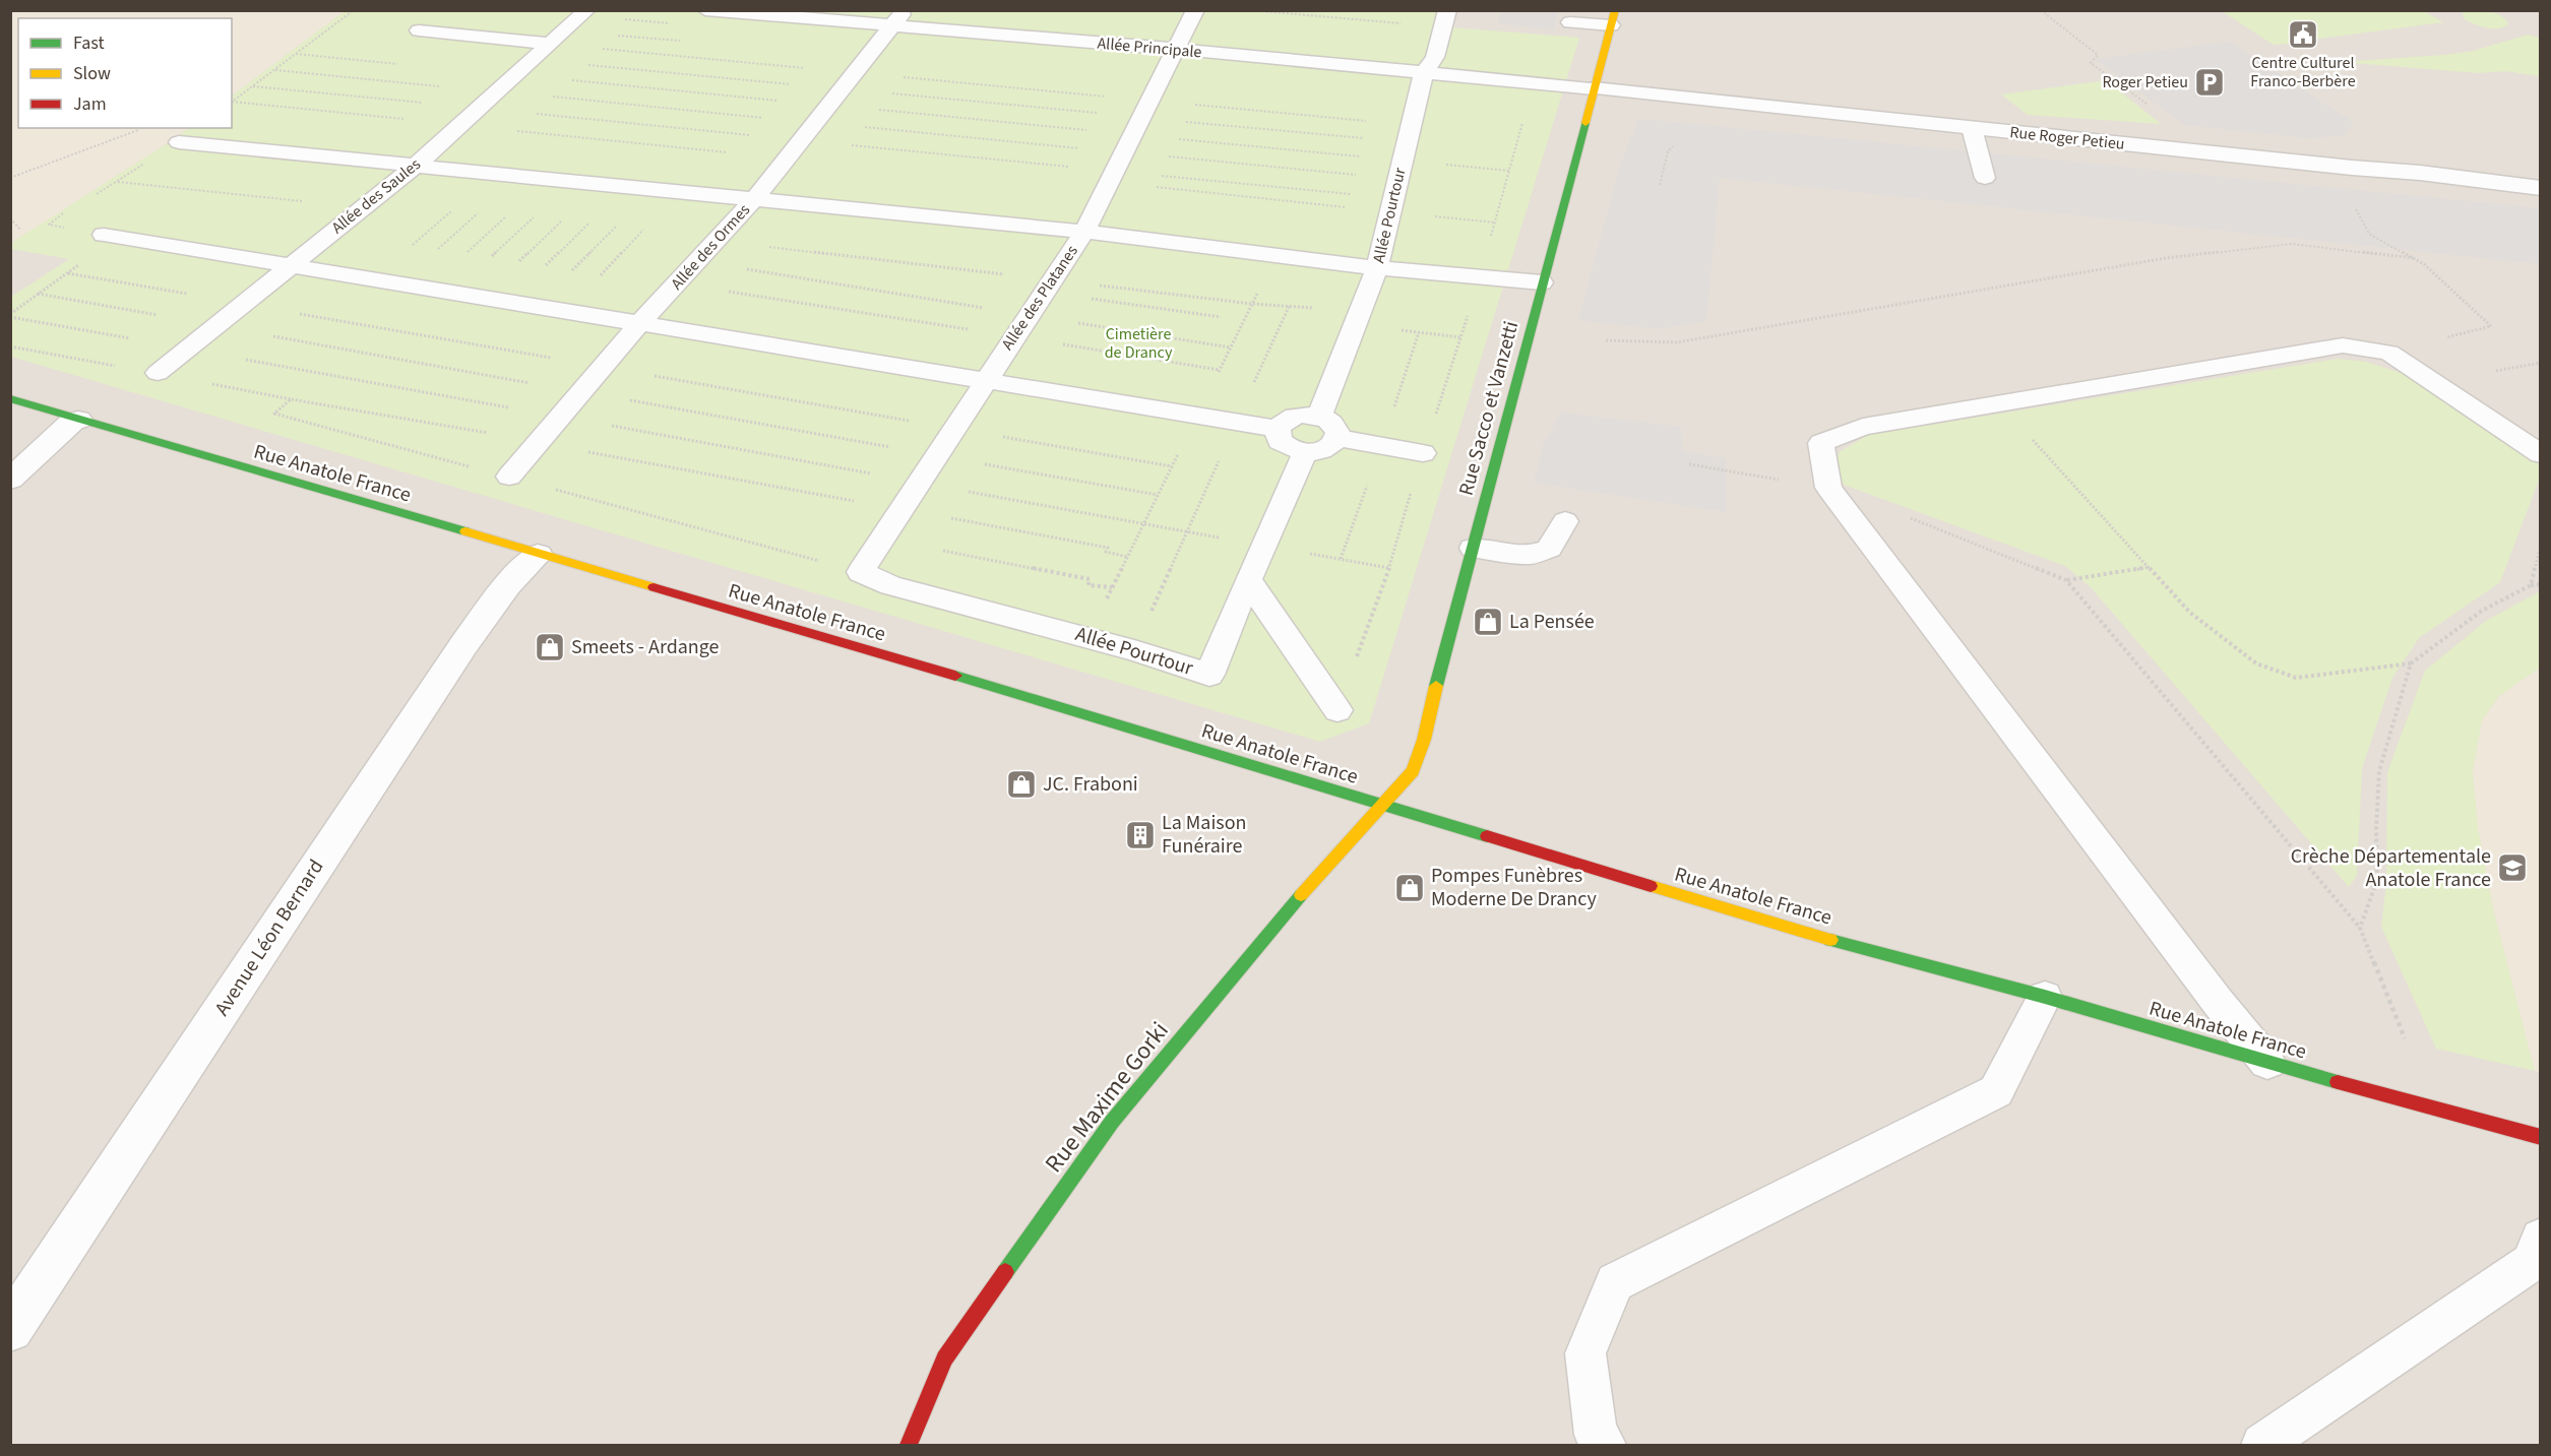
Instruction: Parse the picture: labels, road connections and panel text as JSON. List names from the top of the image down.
{
  "streets": {
    "main road": ["Rue Sacco et Vanzetti", "Rue Anatole France", "Rue Maxime Gorki"],
    "street": ["Rue Roger Petieu", "Avenue Léon Bernard"],
    "lane": [
      "Allée Principale",
      "Allée des Saules",
      "Allée Pourtour",
      "Allée des Ormes",
      "Allée des Platanes"
    ]
  },
  "crossings": [
    ["Allée Principale", "Rue Roger Petieu"],
    ["Allée Principale", "Allée Pourtour"],
    ["Allée Principale", "Allée des Ormes"],
    ["Allée Principale", "Allée des Platanes"],
    ["Allée Principale", "Rue Sacco et Vanzetti"],
    ["Rue Roger Petieu", "Rue Sacco et Vanzetti"],
    ["Allée Pourtour", "Allée des Platanes"],
    ["Rue Sacco et Vanzetti", "Rue Anatole France"],
    ["Rue Sacco et Vanzetti", "Rue Maxime Gorki"],
    ["Rue Anatole France", "Avenue Léon Bernard"],
    ["Rue Anatole France", "Rue Maxime Gorki"]
  ],
  "parks": ["Cimetière de Drancy"],
  "places": {
    "public building": ["Centre Culturel Franco-Berbère"],
    "parking": ["Roger Petieu"],
    "shop": [
      "La Pensée",
      "Smeets - Ardange",
      "JC. Fraboni",
      "Pompes Funèbres Moderne De Drancy"
    ],
    "building": ["La Maison Funéraire"],
    "school or university": ["Crèche Départementale Anatole France"]
  },
  "legend": ["Fast", "Slow", "Jam"]
}
